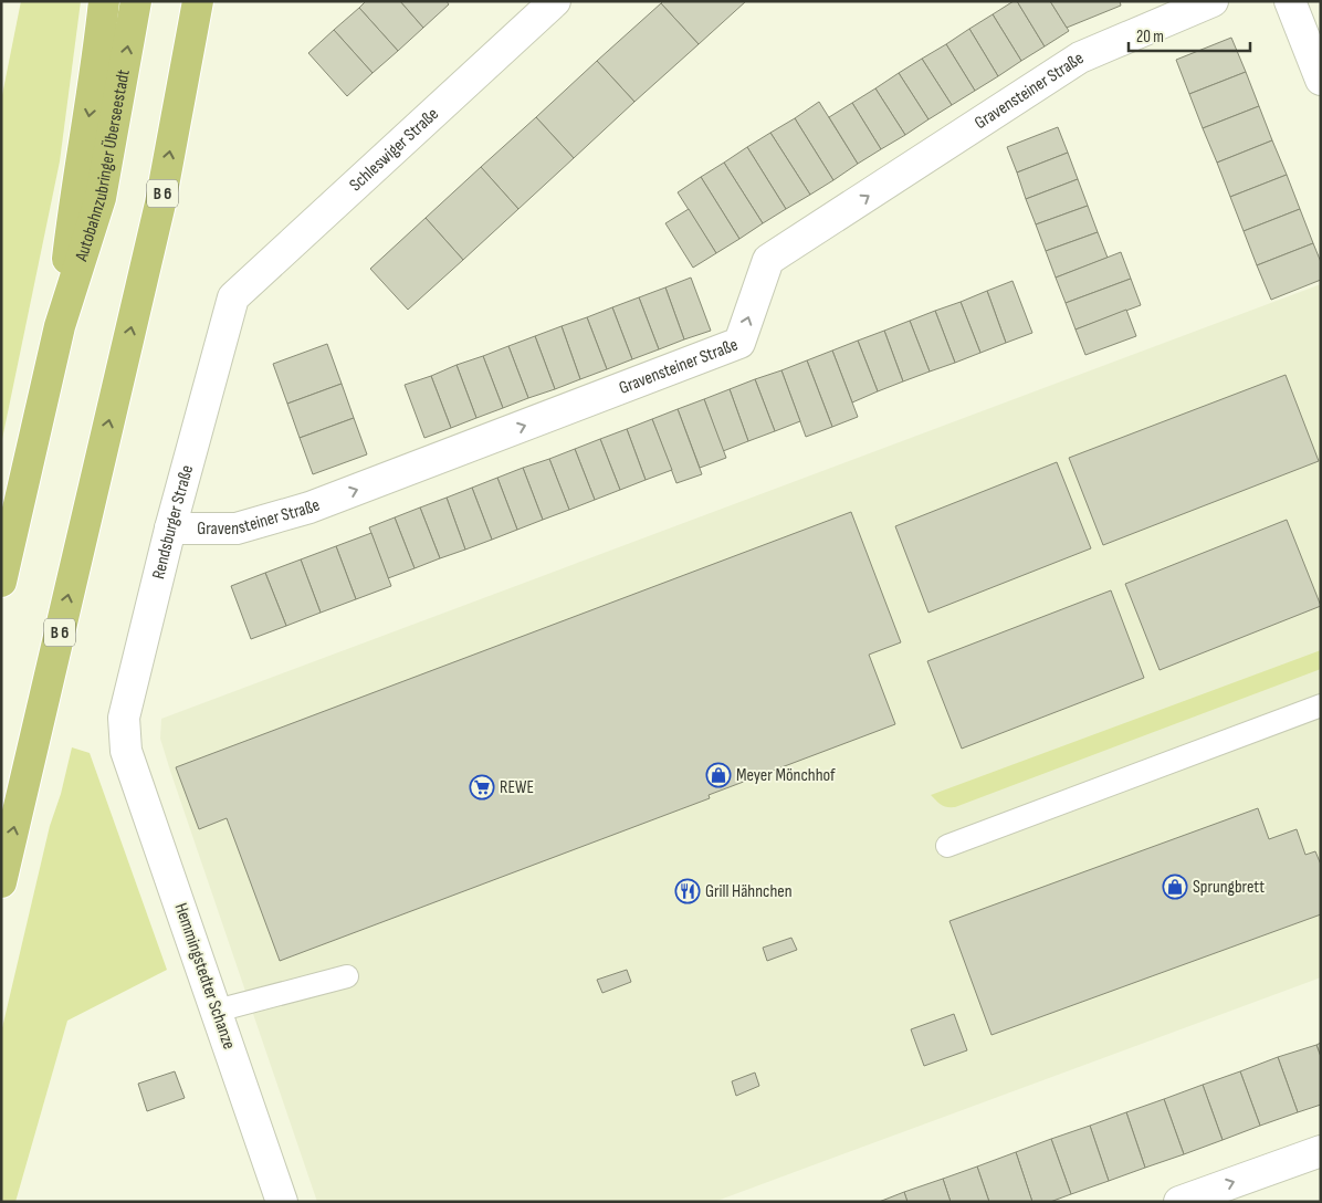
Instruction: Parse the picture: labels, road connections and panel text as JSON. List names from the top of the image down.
{
  "streets": {
    "highway": ["Autobahnzubringer Überseestadt", "B 6"],
    "street": [
      "Gravensteiner Straße",
      "Schleswiger Straße",
      "Rendsburger Straße",
      "Hemmingstedter Schanze"
    ]
  },
  "crossings": [
    ["Gravensteiner Straße", "Rendsburger Straße"],
    ["Schleswiger Straße", "Rendsburger Straße"],
    ["Rendsburger Straße", "Hemmingstedter Schanze"]
  ],
  "one_way": ["Gravensteiner Straße"],
  "places": {
    "shop": ["Meyer Mönchhof", "Sprungbrett"],
    "supermarket": ["REWE"],
    "restaurant": ["Grill Hähnchen"]
  },
  "scale_bar": "20 m"
}
